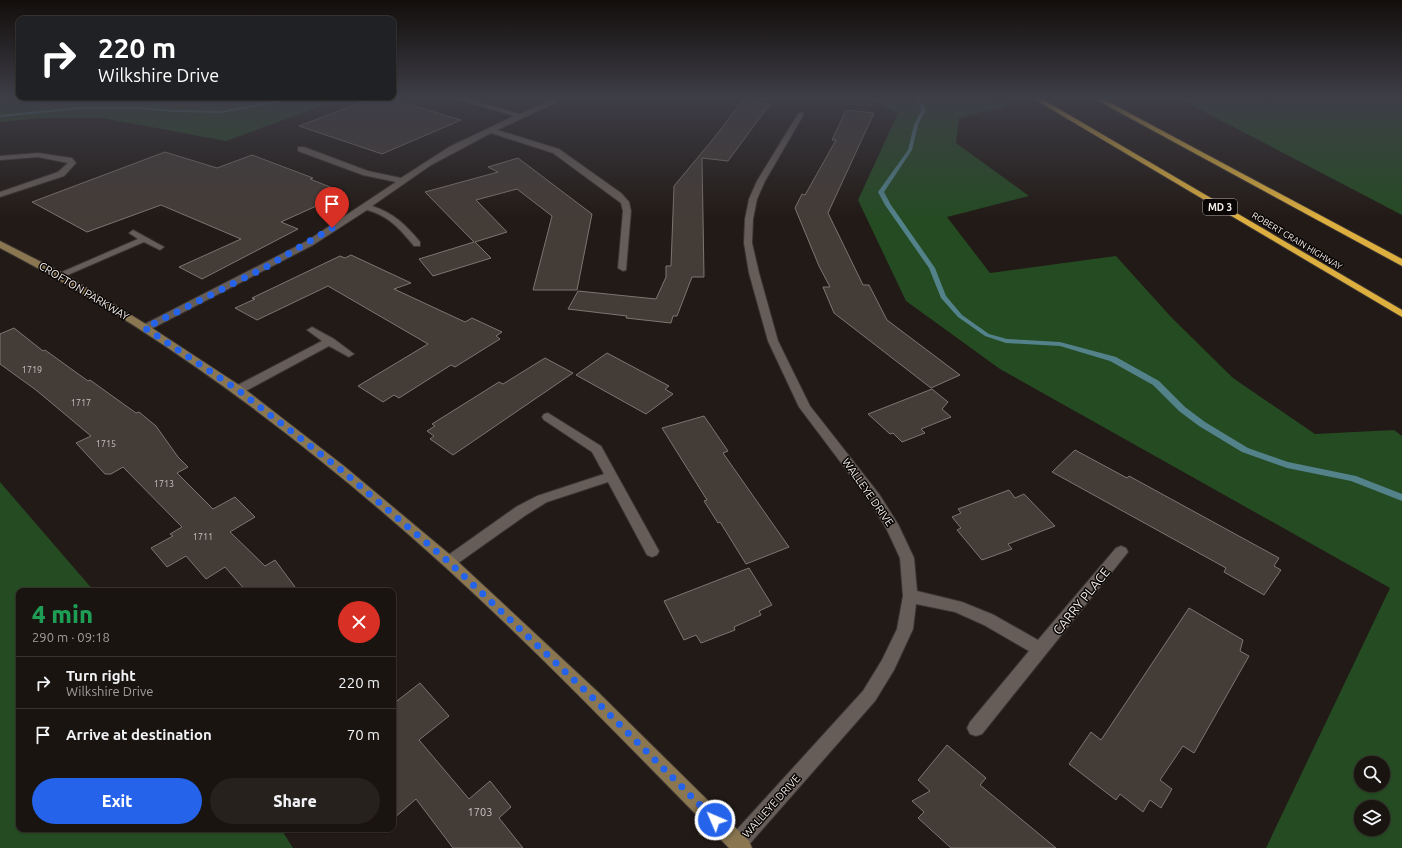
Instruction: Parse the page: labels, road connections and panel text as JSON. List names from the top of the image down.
{
  "streets": {
    "highway": ["MD 3", "ROBERT CRAIN HIGHWAY"],
    "street": ["CROFTON PARKWAY", "WALLEYE DRIVE", "CARRY PLACE"]
  },
  "crossings": [
    ["CROFTON PARKWAY", "WALLEYE DRIVE"]
  ],
  "house_numbers": [
    "1719",
    "1717",
    "1715",
    "1713",
    "1711",
    "1703"
  ],
  "page": {
    "turn": ["220 m", "Wilkshire Drive"],
    "heading": ["4 min", "290 m · 09:18"],
    "list": [
      {
        "name": "Turn right",
        "note": "Wilkshire Drive",
        "value": "220 m"
      },
      {
        "name": "Arrive at destination",
        "value": "70 m"
      }
    ],
    "buttons": ["Exit", "Share"]
  }
}
